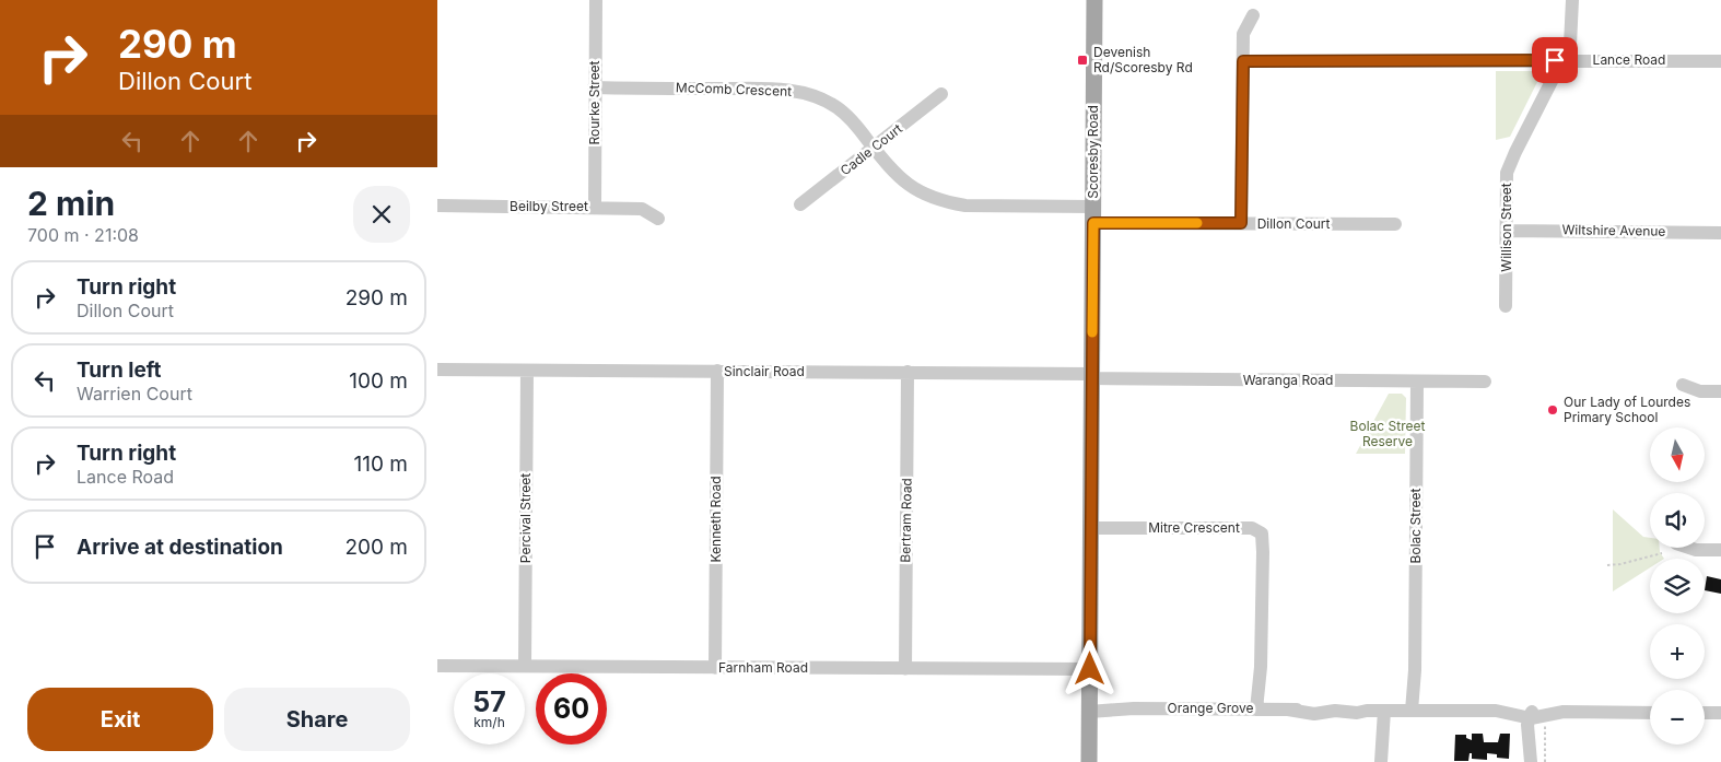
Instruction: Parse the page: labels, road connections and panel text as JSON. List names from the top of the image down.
{
  "streets": {
    "main road": ["Scoresby Road"],
    "street": [
      "Lance Road",
      "McComb Crescent",
      "Rourke Street",
      "Cadle Court",
      "Beilby Street",
      "Dillon Court",
      "Willison Street",
      "Wiltshire Avenue",
      "Sinclair Road",
      "Waranga Road",
      "Percival Street",
      "Kenneth Road",
      "Bertram Road",
      "Bolac Street",
      "Mitre Crescent",
      "Farnham Road",
      "Orange Grove"
    ]
  },
  "crossings": [
    ["Lance Road", "Willison Street"],
    ["McComb Crescent", "Rourke Street"],
    ["McComb Crescent", "Cadle Court"],
    ["McComb Crescent", "Scoresby Road"],
    ["Rourke Street", "Beilby Street"],
    ["Scoresby Road", "Dillon Court"],
    ["Scoresby Road", "Sinclair Road"],
    ["Scoresby Road", "Waranga Road"],
    ["Scoresby Road", "Mitre Crescent"],
    ["Scoresby Road", "Farnham Road"],
    ["Scoresby Road", "Orange Grove"],
    ["Willison Street", "Wiltshire Avenue"],
    ["Sinclair Road", "Waranga Road"],
    ["Sinclair Road", "Percival Street"],
    ["Sinclair Road", "Kenneth Road"],
    ["Sinclair Road", "Bertram Road"],
    ["Waranga Road", "Bolac Street"],
    ["Percival Street", "Farnham Road"],
    ["Kenneth Road", "Farnham Road"],
    ["Bertram Road", "Farnham Road"],
    ["Bolac Street", "Orange Grove"],
    ["Mitre Crescent", "Orange Grove"]
  ],
  "parks": ["Bolac Street Reserve"],
  "places": {
    "transit": ["Devenish Rd/Scoresby Rd"],
    "other": ["Our Lady of Lourdes Primary School"]
  },
  "north": "bottom",
  "page": {
    "turn": ["290 m", "Dillon Court"],
    "heading": ["2 min", "700 m · 21:08"],
    "list": [
      {
        "name": "Turn right",
        "note": "Dillon Court",
        "value": "290 m"
      },
      {
        "name": "Turn left",
        "note": "Warrien Court",
        "value": "100 m"
      },
      {
        "name": "Turn right",
        "note": "Lance Road",
        "value": "110 m"
      },
      {
        "name": "Arrive at destination",
        "value": "200 m"
      }
    ],
    "map_buttons": ["+", "−"],
    "speed": "57 km/h",
    "limit": "60",
    "buttons": ["Exit", "Share"]
  }
}
